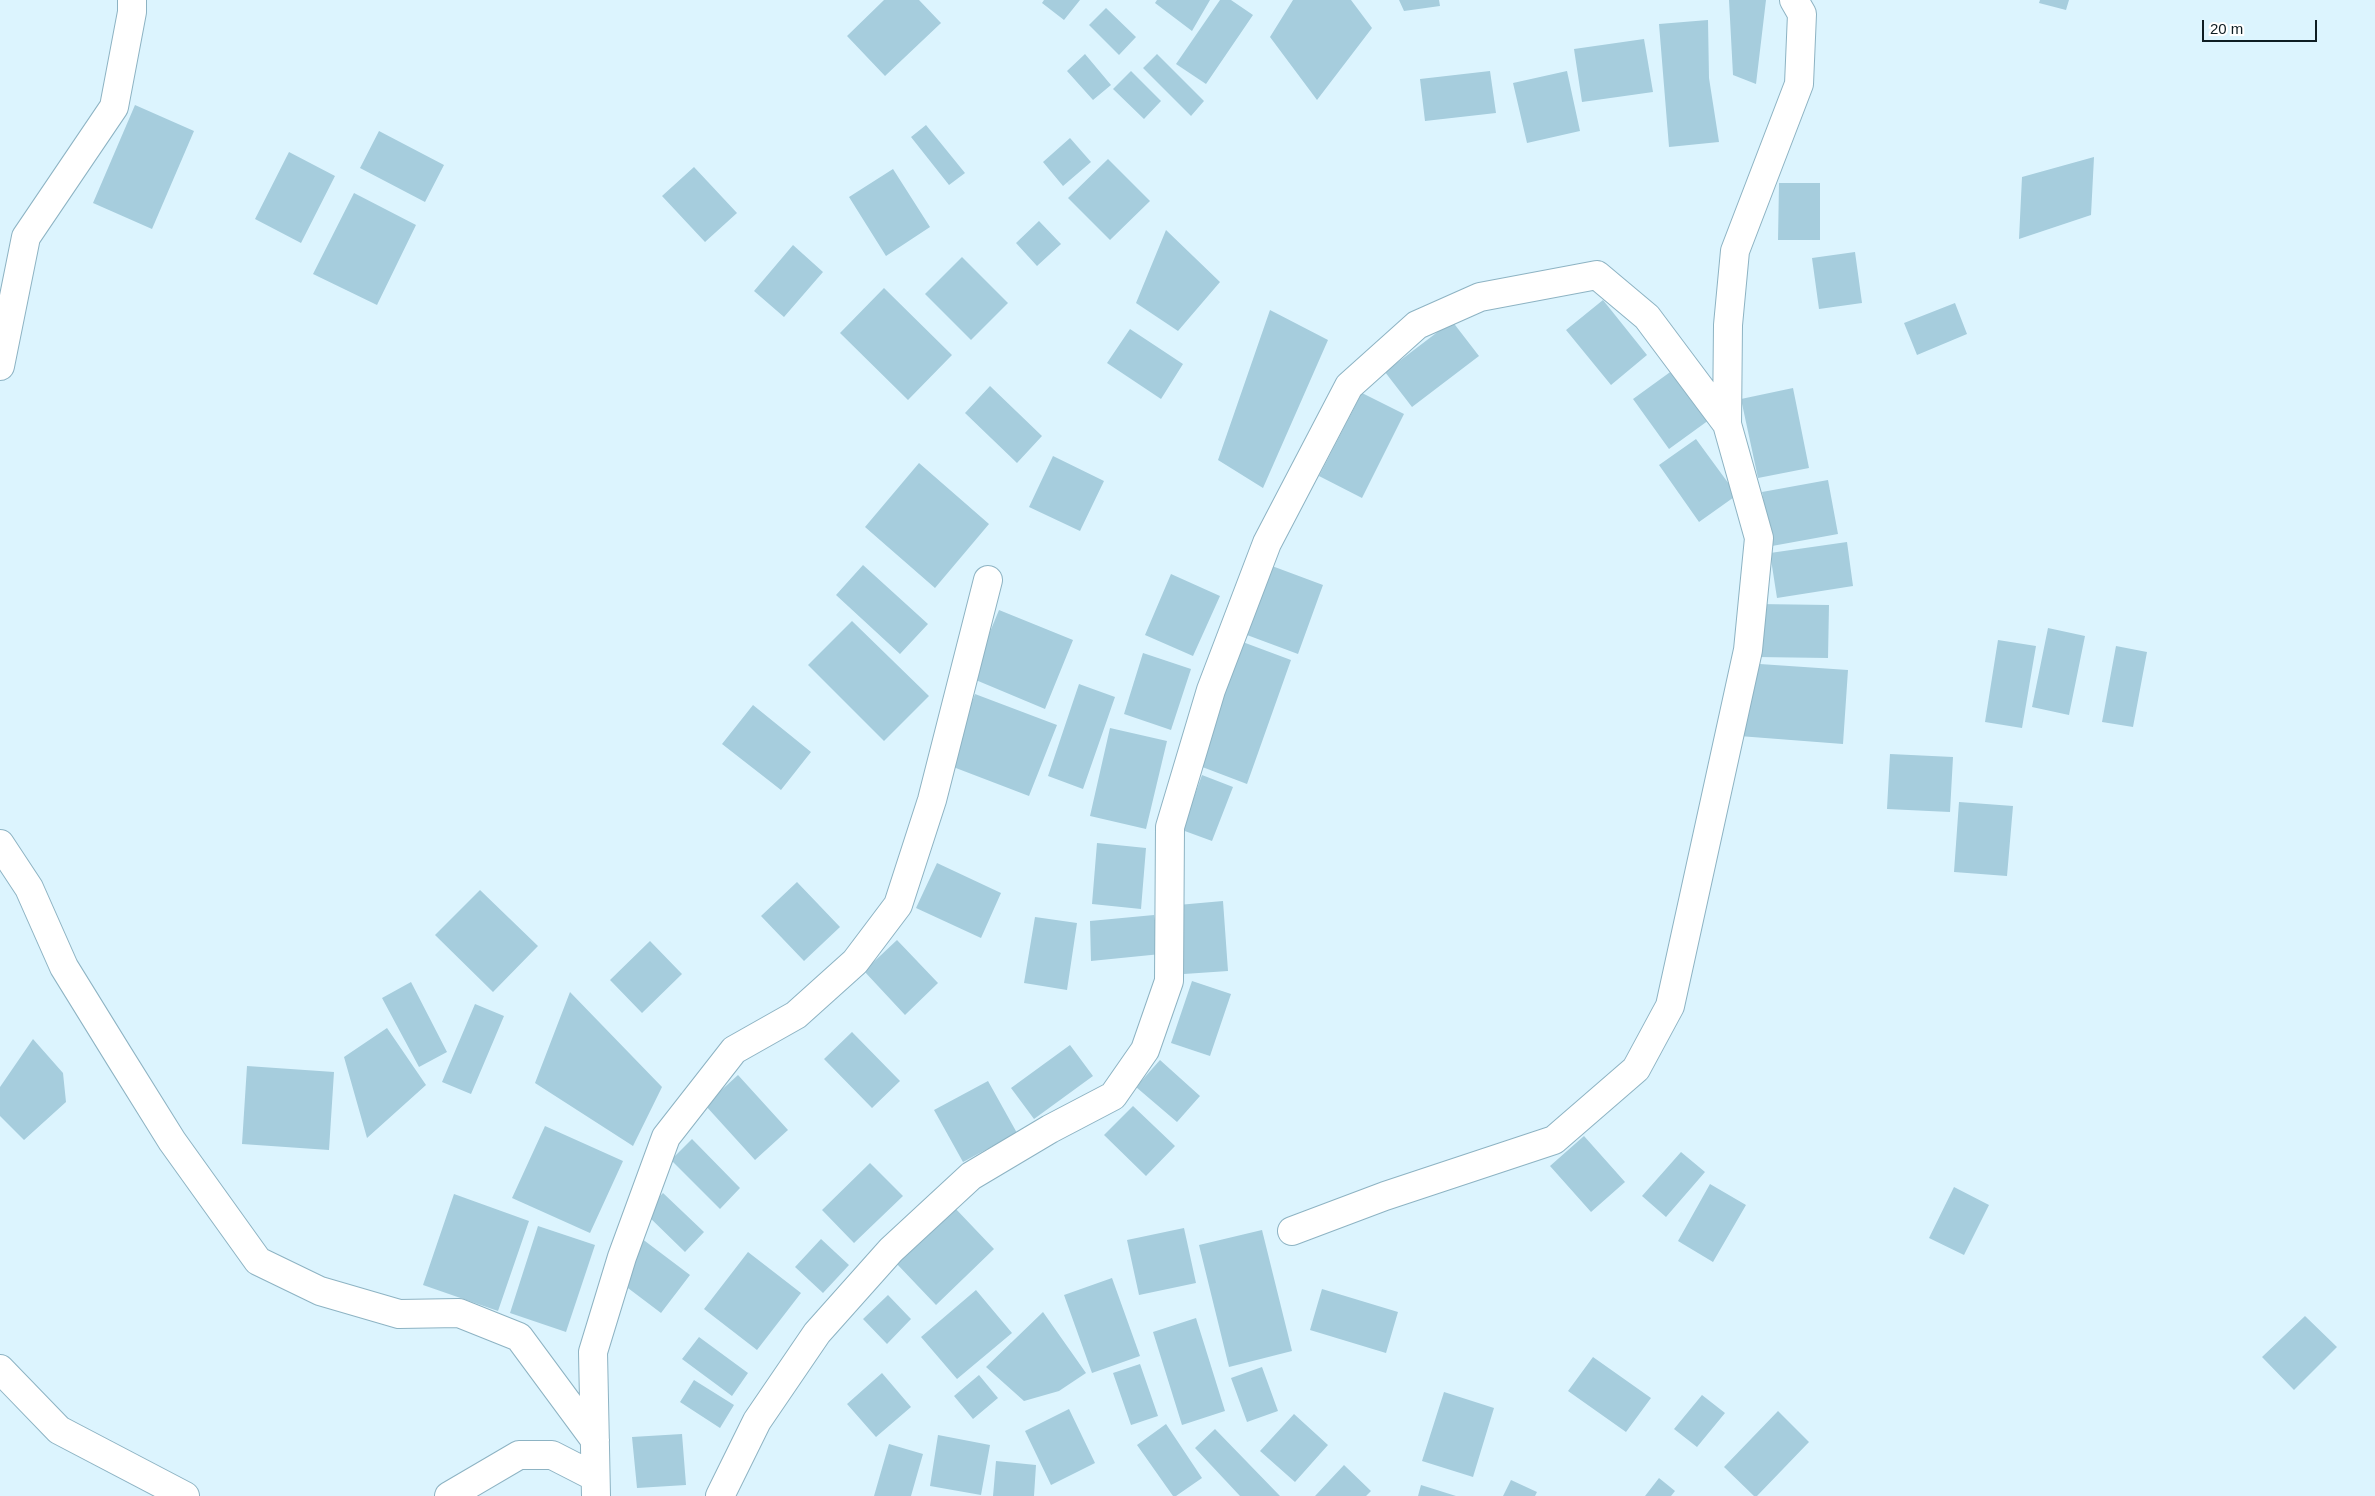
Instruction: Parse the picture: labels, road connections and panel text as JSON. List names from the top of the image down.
{
  "scale_bar": "20 m"
}
